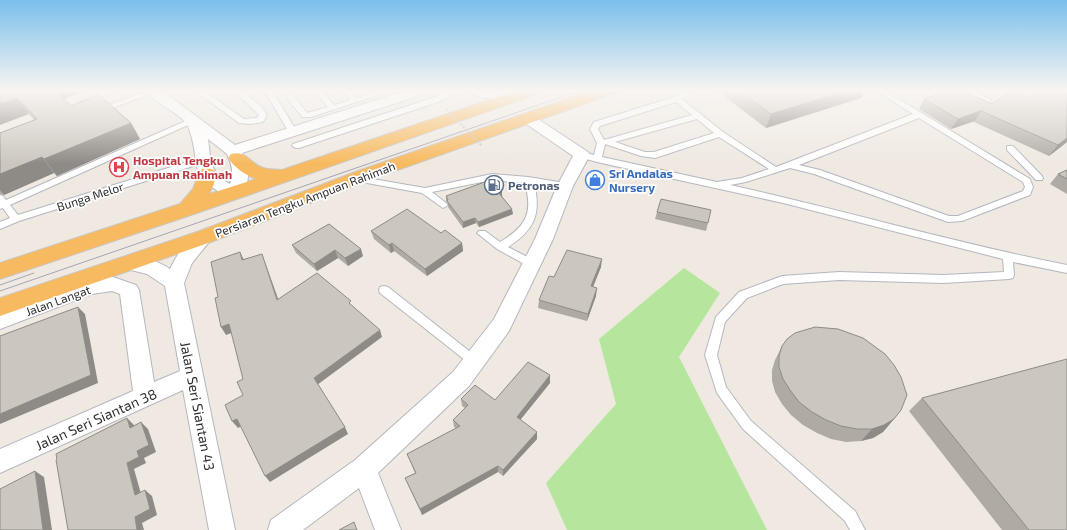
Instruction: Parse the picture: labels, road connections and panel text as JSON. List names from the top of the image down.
{
  "streets": {
    "highway": ["Persiaran Tengku Ampuan Rahimah"],
    "street": ["Jalan Langat", "Jalan Seri Siantan 43", "Jalan Seri Siantan 38"],
    "lane": ["Bunga Melor"]
  },
  "crossings": [
    ["Jalan Langat", "Jalan Seri Siantan 38"],
    ["Jalan Seri Siantan 43", "Jalan Seri Siantan 38"]
  ],
  "places": {
    "hospital": ["Hospital Tengku Ampuan Rahimah"],
    "shop": ["Sri Andalas Nursery"],
    "fuel station": ["Petronas"]
  }
}
